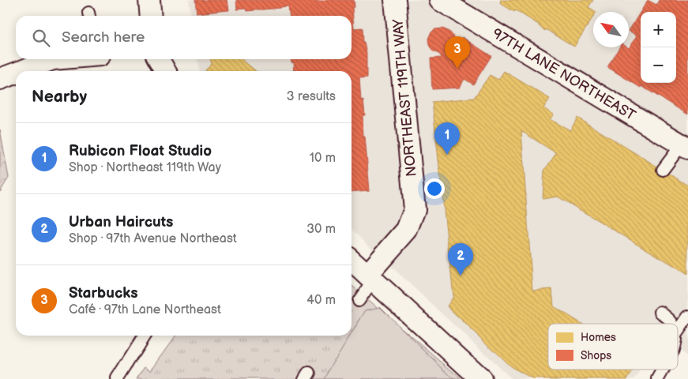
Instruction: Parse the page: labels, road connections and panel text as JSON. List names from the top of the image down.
{
  "streets": {
    "street": ["97TH LANE NORTHEAST", "NORTHEAST 119TH WAY"]
  },
  "legend": ["Homes", "Shops"],
  "north": "top left",
  "page": {
    "map_buttons": ["+", "−"],
    "search": "Search here",
    "pins": ["3", "1", "2"],
    "heading": ["Nearby", "3 results"],
    "list": [
      {
        "mark": "1",
        "name": "Rubicon Float Studio",
        "note": "Shop · Northeast 119th Way",
        "value": "10 m"
      },
      {
        "mark": "2",
        "name": "Urban Haircuts",
        "note": "Shop · 97th Avenue Northeast",
        "value": "30 m"
      },
      {
        "mark": "3",
        "name": "Starbucks",
        "note": "Café · 97th Lane Northeast",
        "value": "40 m"
      }
    ]
  }
}
